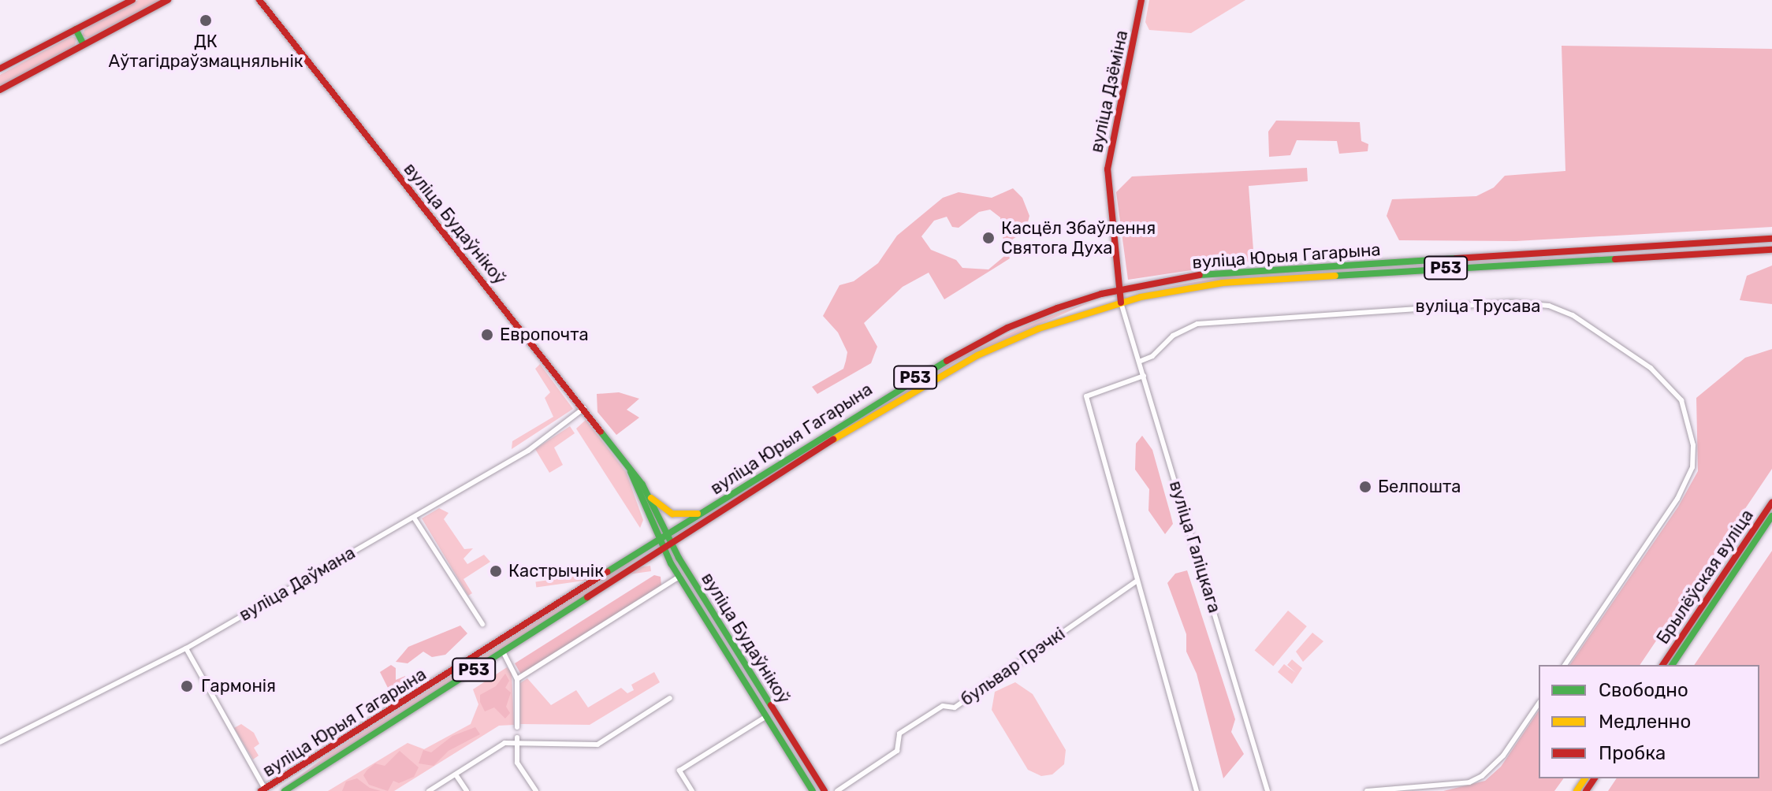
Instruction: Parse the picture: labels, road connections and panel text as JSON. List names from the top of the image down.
{
  "streets": {
    "main road": [
      "вуліца Дзёміна",
      "вуліца Будаўнікоў",
      "вуліца Юрыя Гагарына",
      "Р53",
      "Брылёўская вуліца"
    ],
    "street": [
      "вуліца Трусава",
      "вуліца Галіцкага",
      "вуліца Даўмана",
      "бульвар Грэчкі"
    ]
  },
  "crossings": [
    ["вуліца Дзёміна", "вуліца Юрыя Гагарына"],
    ["вуліца Дзёміна", "вуліца Галіцкага"],
    ["вуліца Будаўнікоў", "вуліца Юрыя Гагарына"],
    ["вуліца Будаўнікоў", "вуліца Даўмана"],
    ["вуліца Юрыя Гагарына", "вуліца Галіцкага"],
    ["вуліца Трусава", "вуліца Галіцкага"]
  ],
  "places": [
    "ДК Аўтагідраўзмацняльнік",
    "Касцёл Збаўлення Святога Духа",
    "Европочта",
    "Белпошта",
    "Кастрычнік",
    "Гармонія"
  ],
  "legend": ["Свободно", "Медленно", "Пробка"]
}
